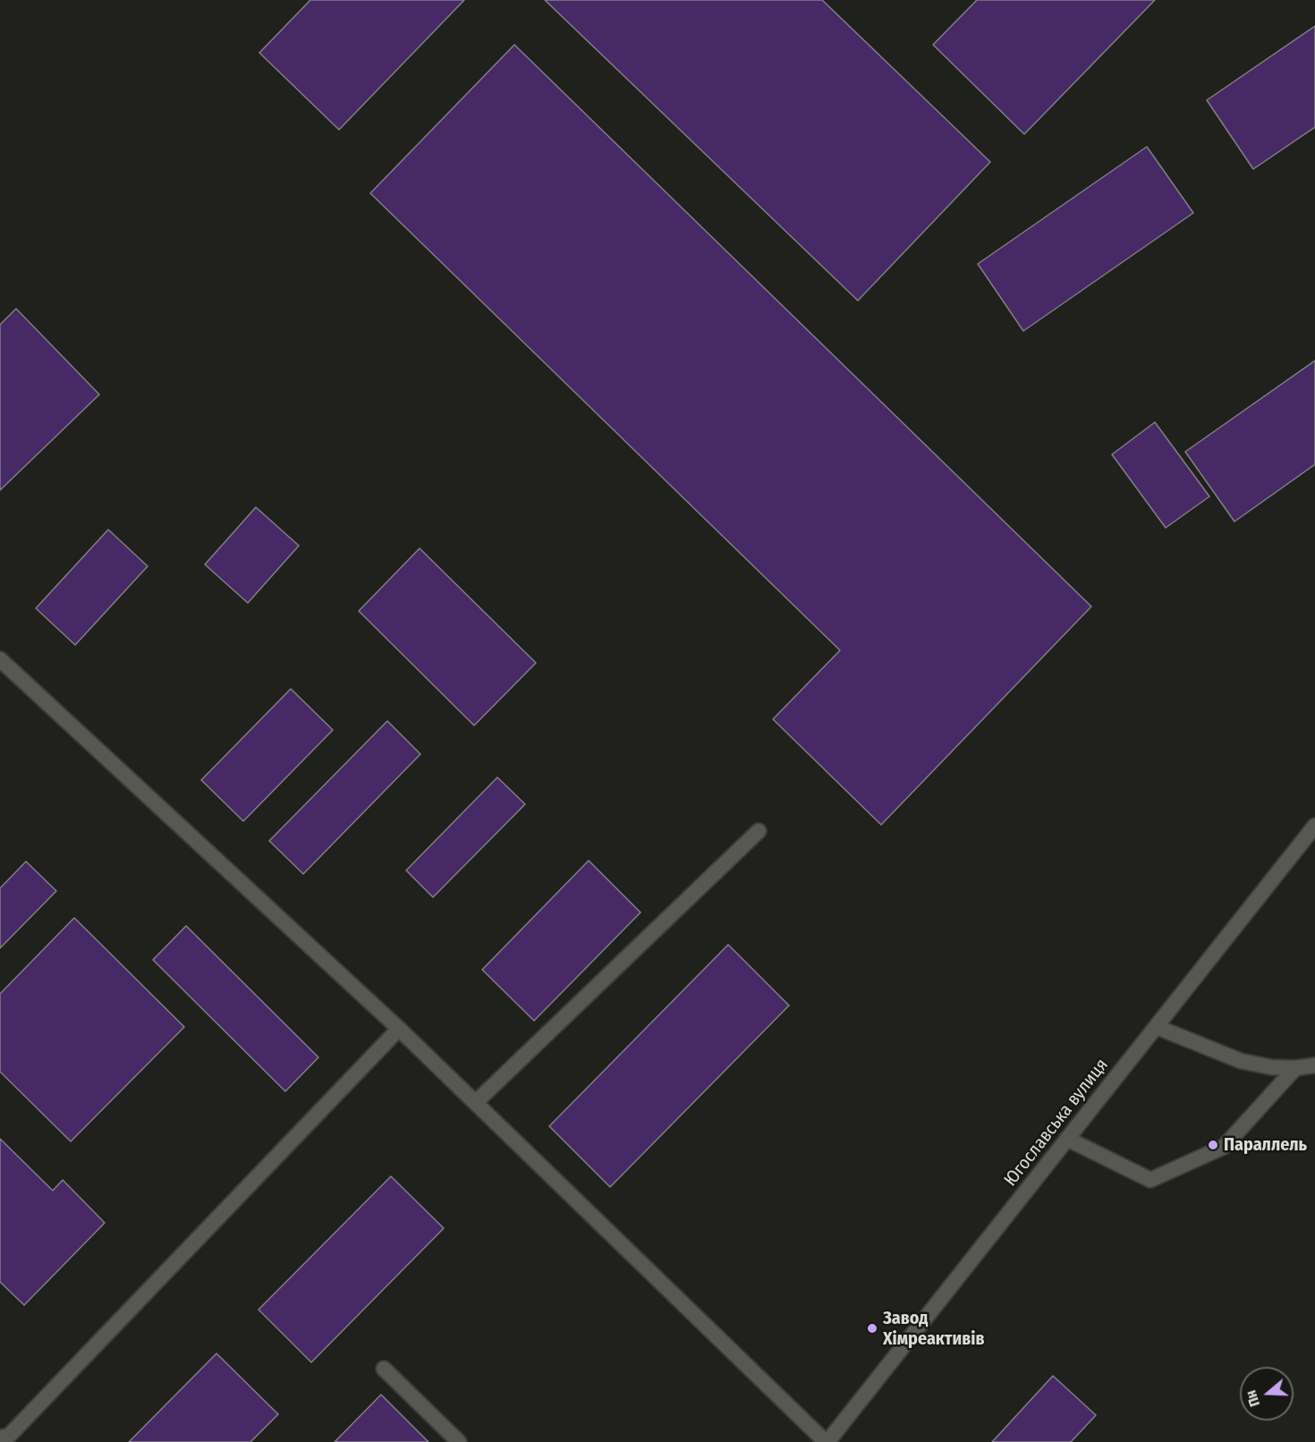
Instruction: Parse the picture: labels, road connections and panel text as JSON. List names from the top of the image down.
{
  "streets": {
    "main road": ["Югославська вулиця"]
  },
  "places": ["Параллель", "Завод Хімреактивів"],
  "north": "left"
}
